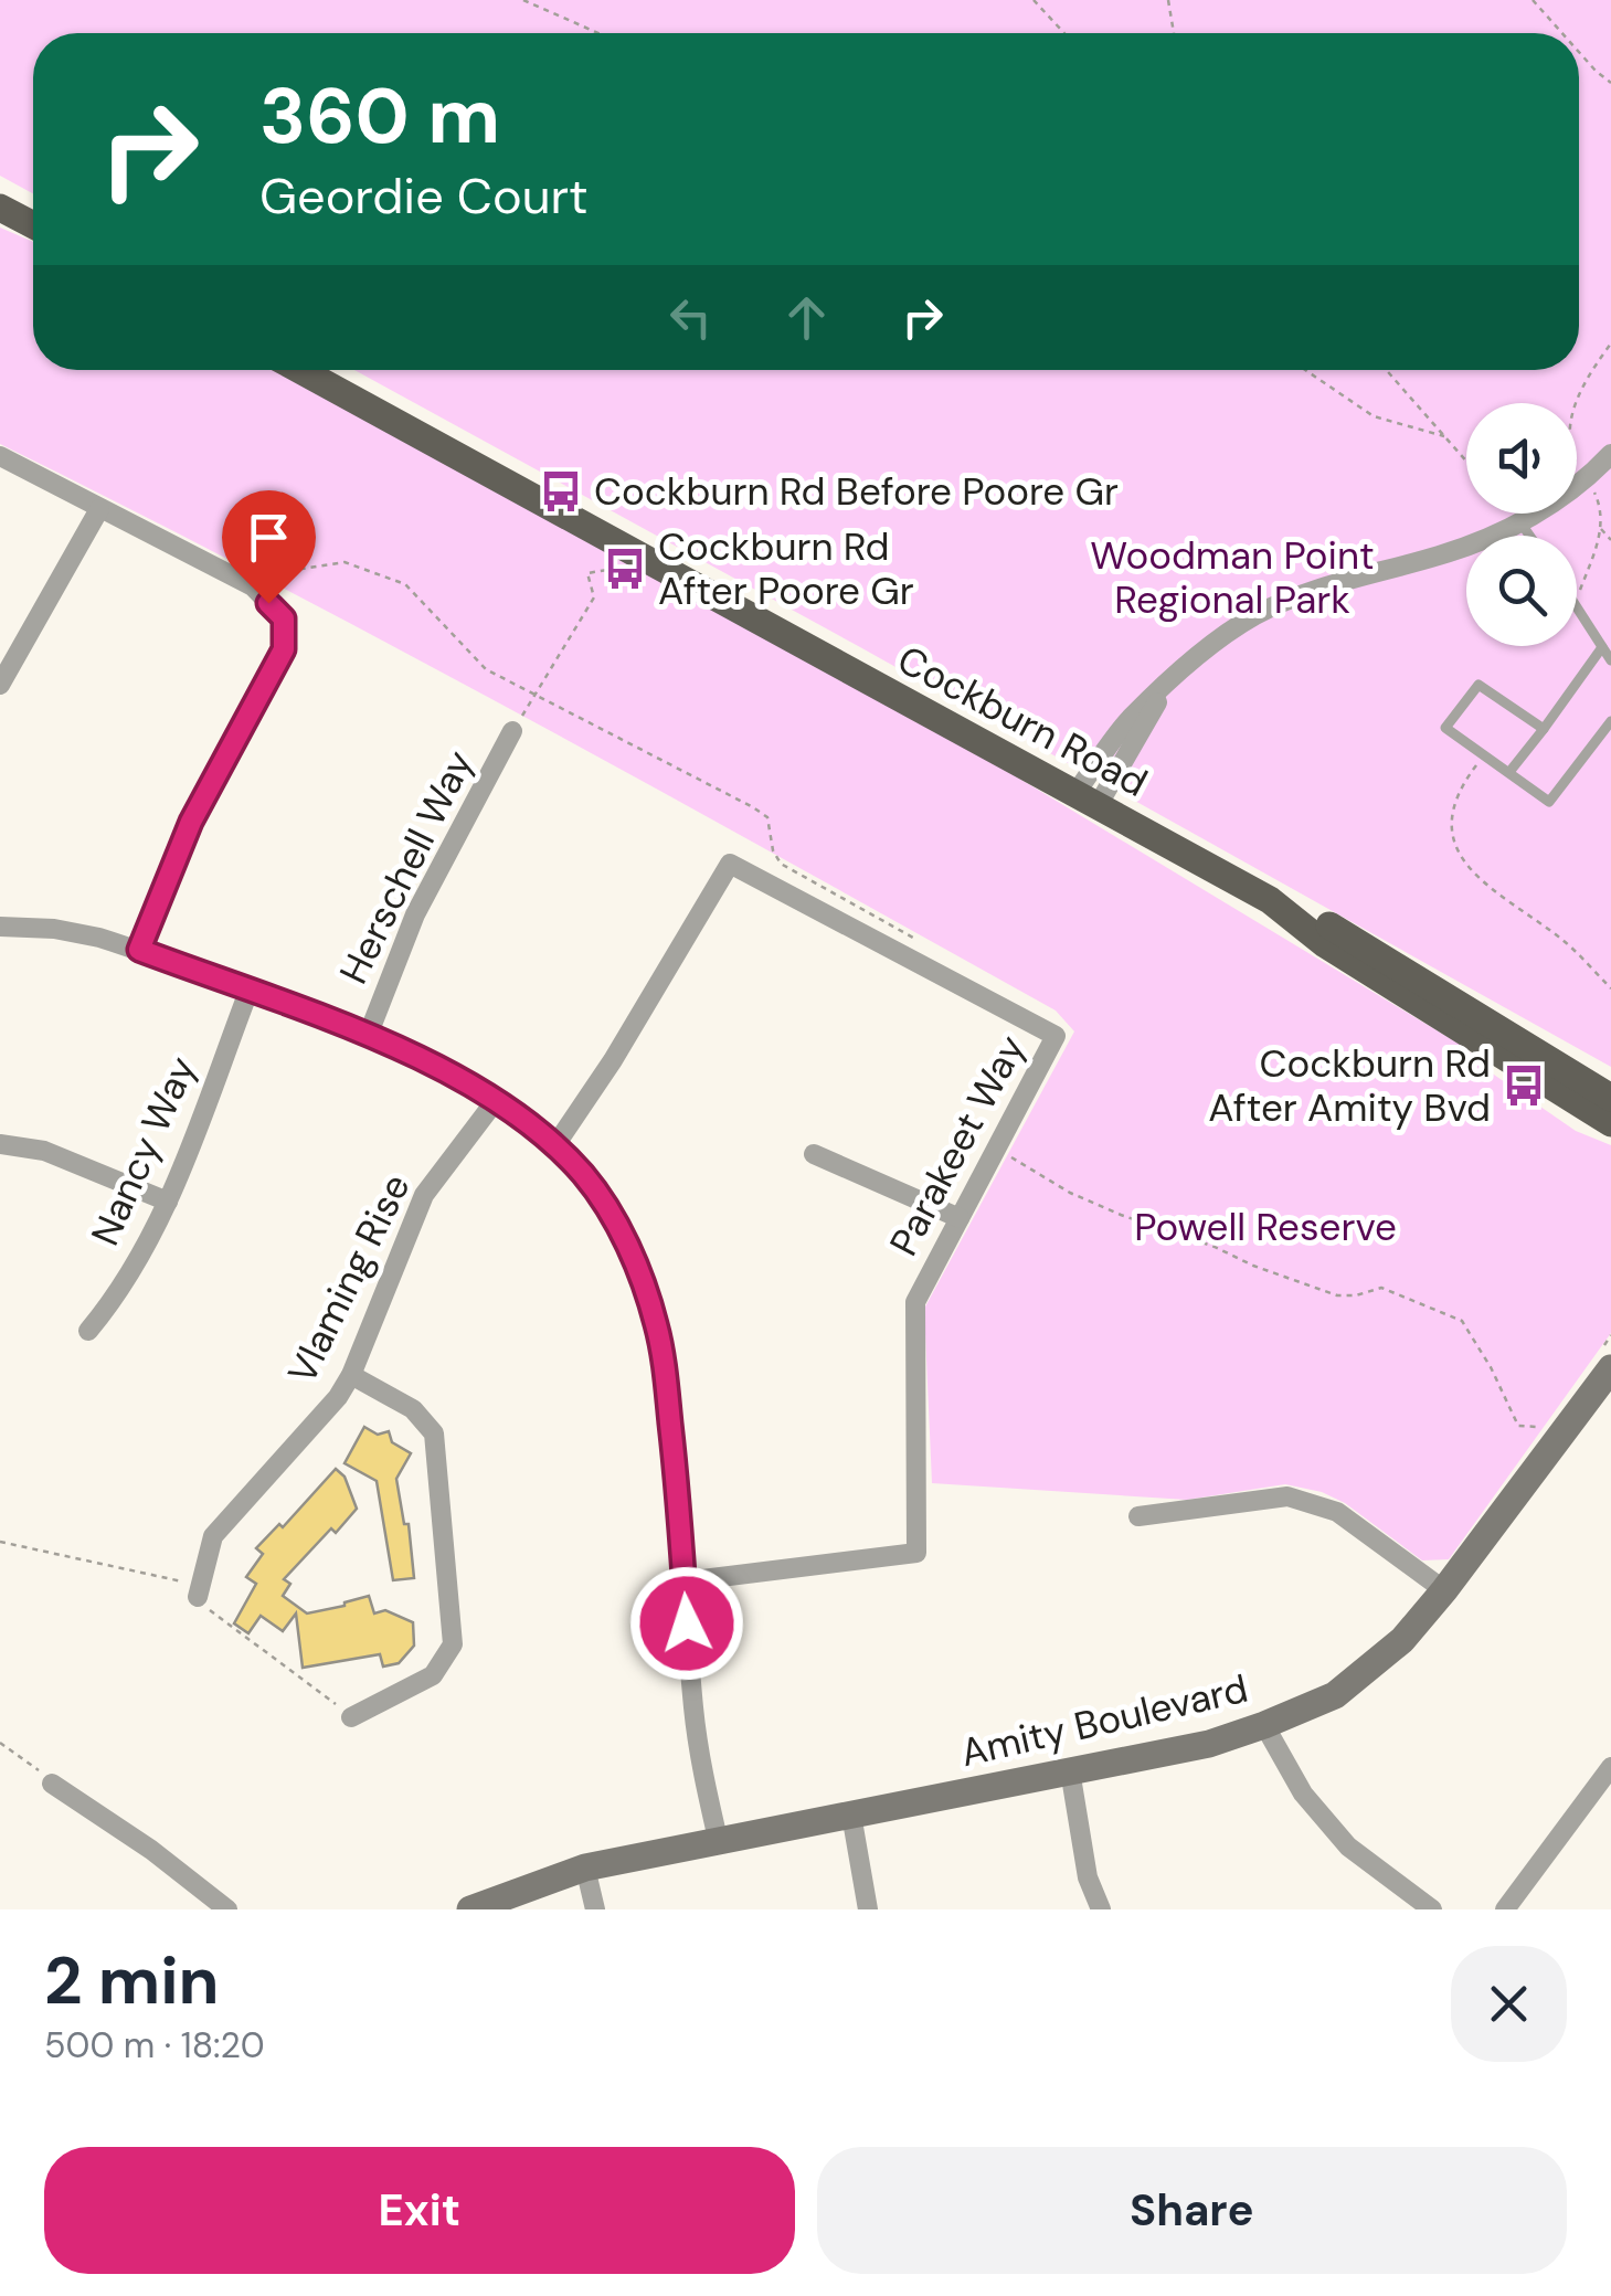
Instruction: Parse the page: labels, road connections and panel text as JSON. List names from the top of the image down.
{
  "streets": {
    "main road": ["Cockburn Road"],
    "street": [
      "Herschell Way",
      "Parakeet Way",
      "Nancy Way",
      "Vlaming Rise",
      "Amity Boulevard"
    ]
  },
  "parks": ["Woodman Point Regional Park", "Powell Reserve"],
  "places": {
    "bus stop": ["Cockburn Rd Before Poore Gr", "Cockburn Rd After Poore Gr", "Cockburn Rd After Amity Bvd"]
  },
  "page": {
    "turn": ["360 m", "Geordie Court"],
    "heading": ["2 min", "500 m · 18:20"],
    "buttons": ["Exit", "Share"]
  }
}
